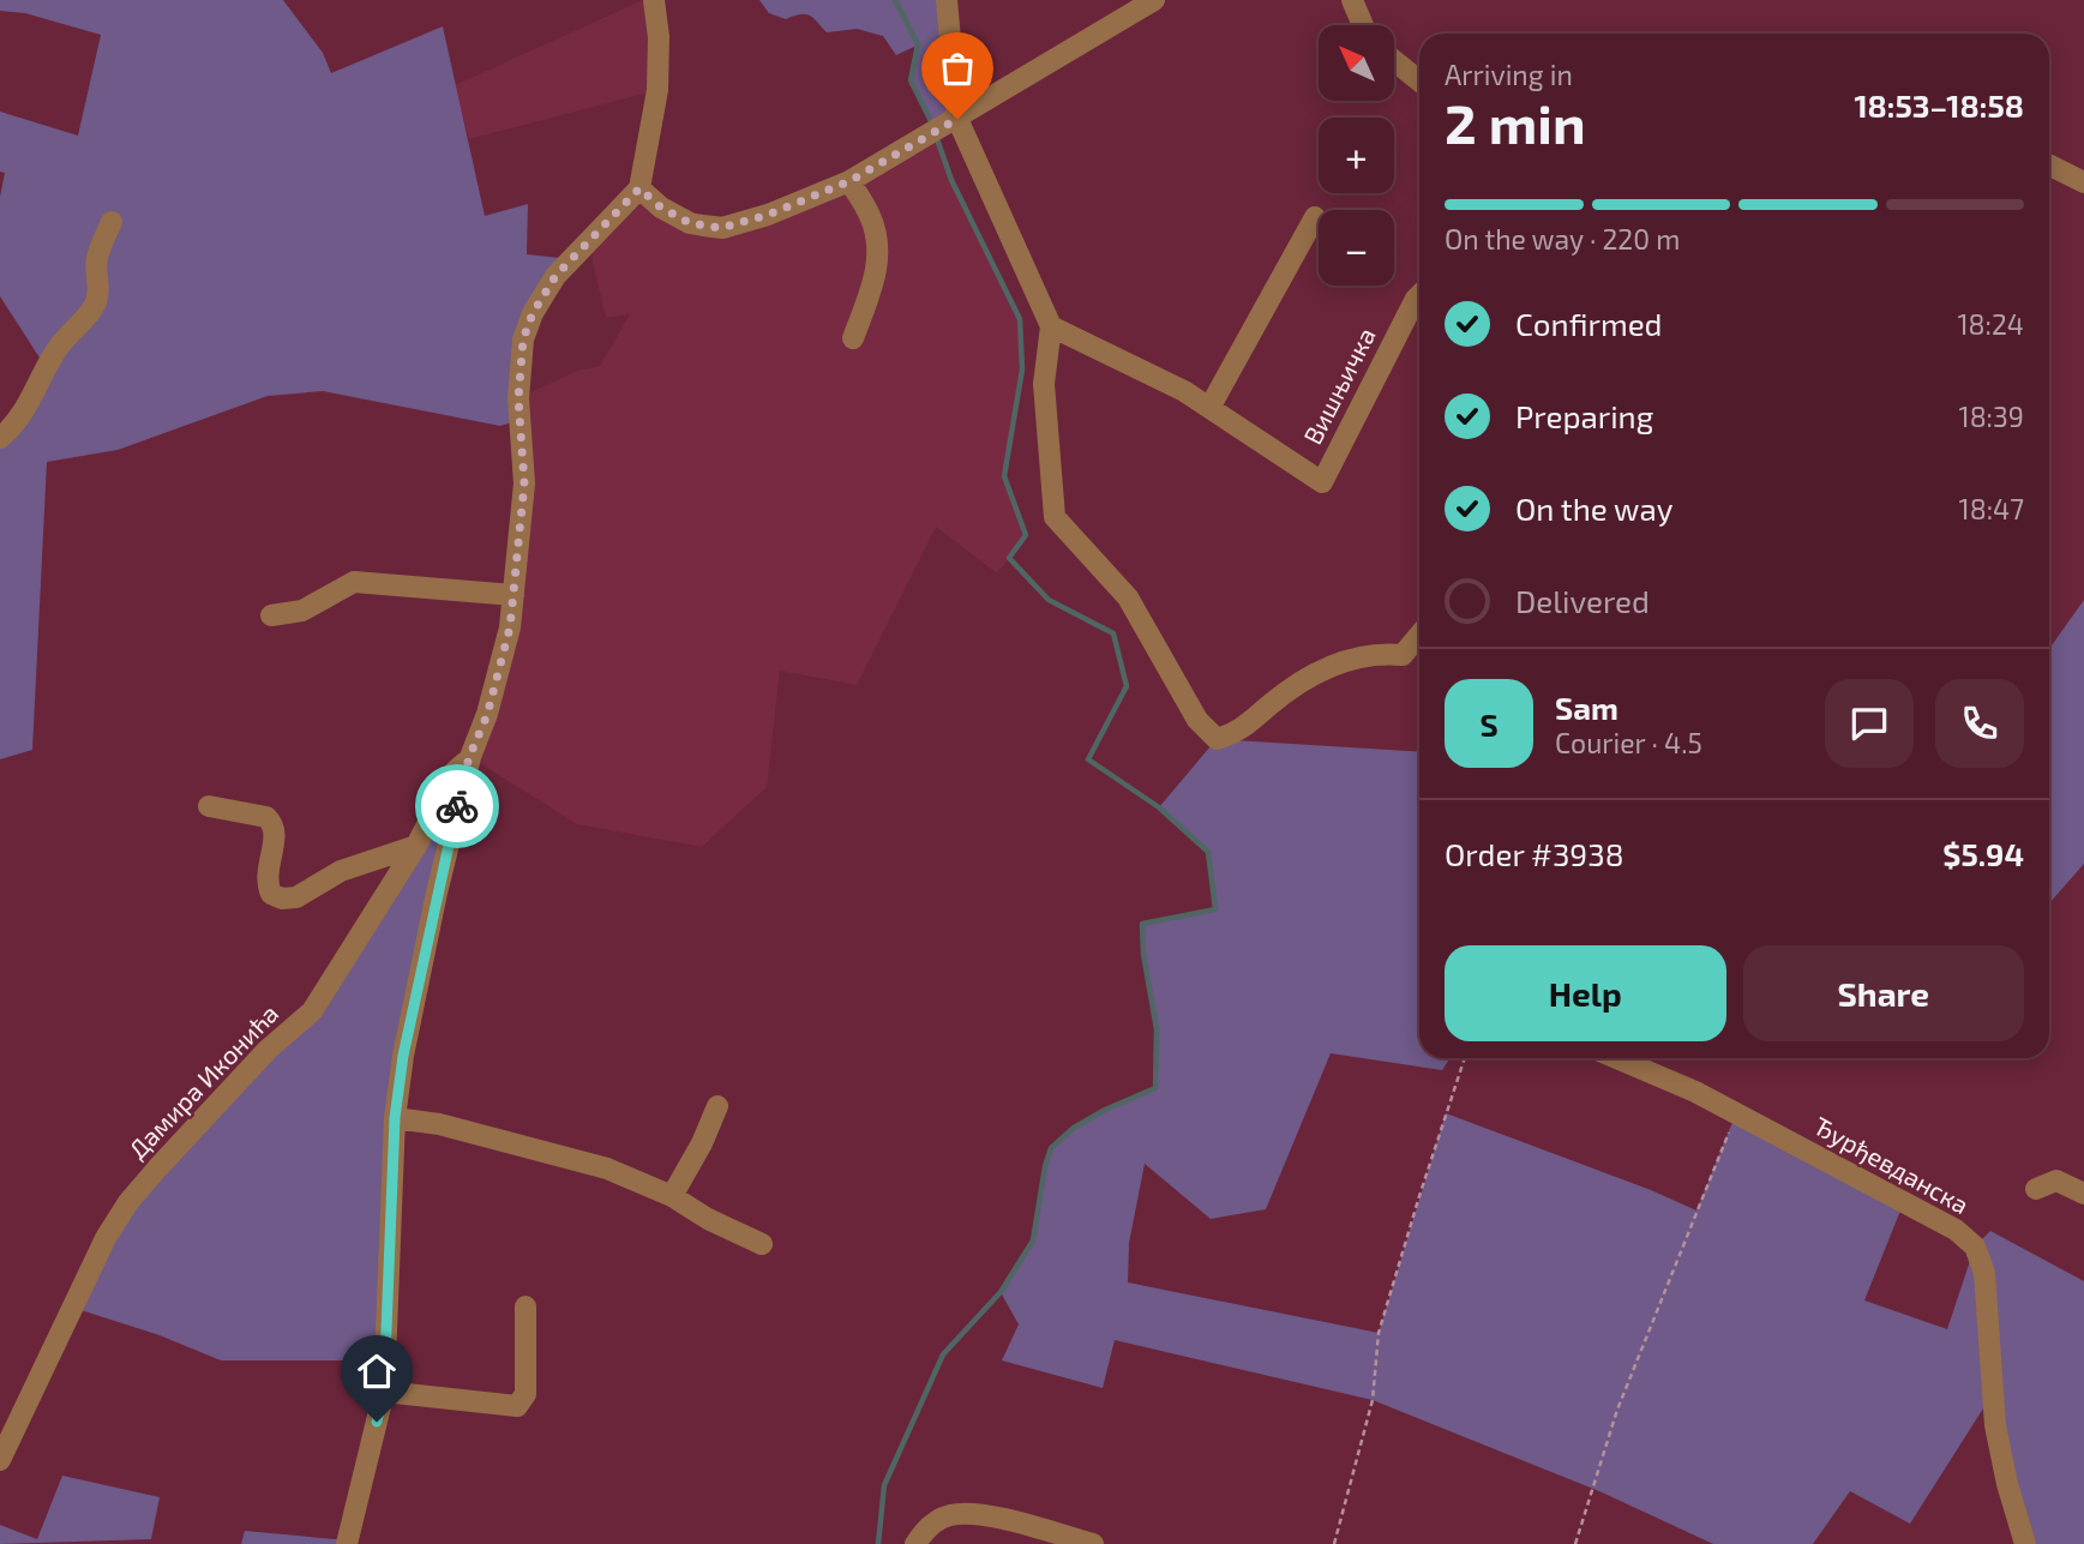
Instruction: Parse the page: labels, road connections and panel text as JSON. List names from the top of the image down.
{
  "streets": {
    "street": ["Вишњичка", "Дамира Иконића", "Ђурђевданска"]
  },
  "north": "top left",
  "page": {
    "map_buttons": ["+", "−"],
    "heading": ["2 min", "Arriving in", "18:53–18:58"],
    "panel": [
      "Sam",
      "Courier · 4.5",
      "Order #3938",
      "$5.94"
    ],
    "bar": "On the way · 220 m",
    "list": [
      ["Confirmed", "18:24"],
      ["Preparing", "18:39"],
      ["On the way", "18:47"],
      "Delivered"
    ],
    "round": "S",
    "buttons": ["Help", "Share"]
  }
}
